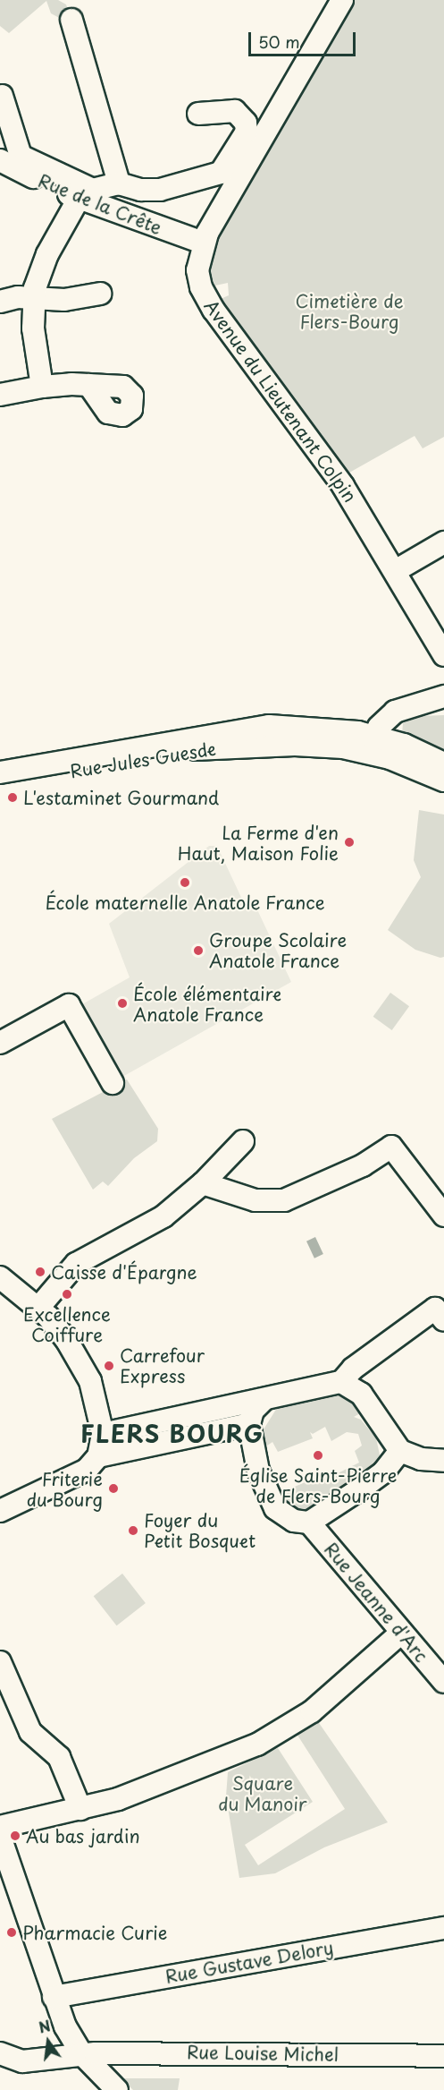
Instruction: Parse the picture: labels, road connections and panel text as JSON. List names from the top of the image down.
{
  "streets": {
    "street": [
      "Rue de la Crête",
      "Avenue du Lieutenant Colpin",
      "Rue Jules Guesde",
      "Rue Jeanne d'Arc",
      "Rue Gustave Delory",
      "Rue Louise Michel"
    ]
  },
  "crossings": [
    ["Rue de la Crête", "Avenue du Lieutenant Colpin"]
  ],
  "districts": ["FLERS BOURG"],
  "parks": ["Cimetière de Flers-Bourg", "Square du Manoir"],
  "places": [
    "L'estaminet Gourmand",
    "La Ferme d'en Haut, Maison Folie",
    "École maternelle Anatole France",
    "Groupe Scolaire Anatole France",
    "École élémentaire Anatole France",
    "Caisse d'Épargne",
    "Excellence Coiffure",
    "Carrefour Express",
    "Église Saint-Pierre de Flers-Bourg",
    "Friterie du Bourg",
    "Foyer du Petit Bosquet",
    "Au bas jardin",
    "Pharmacie Curie"
  ],
  "scale_bar": "50 m",
  "north": "top"
}
